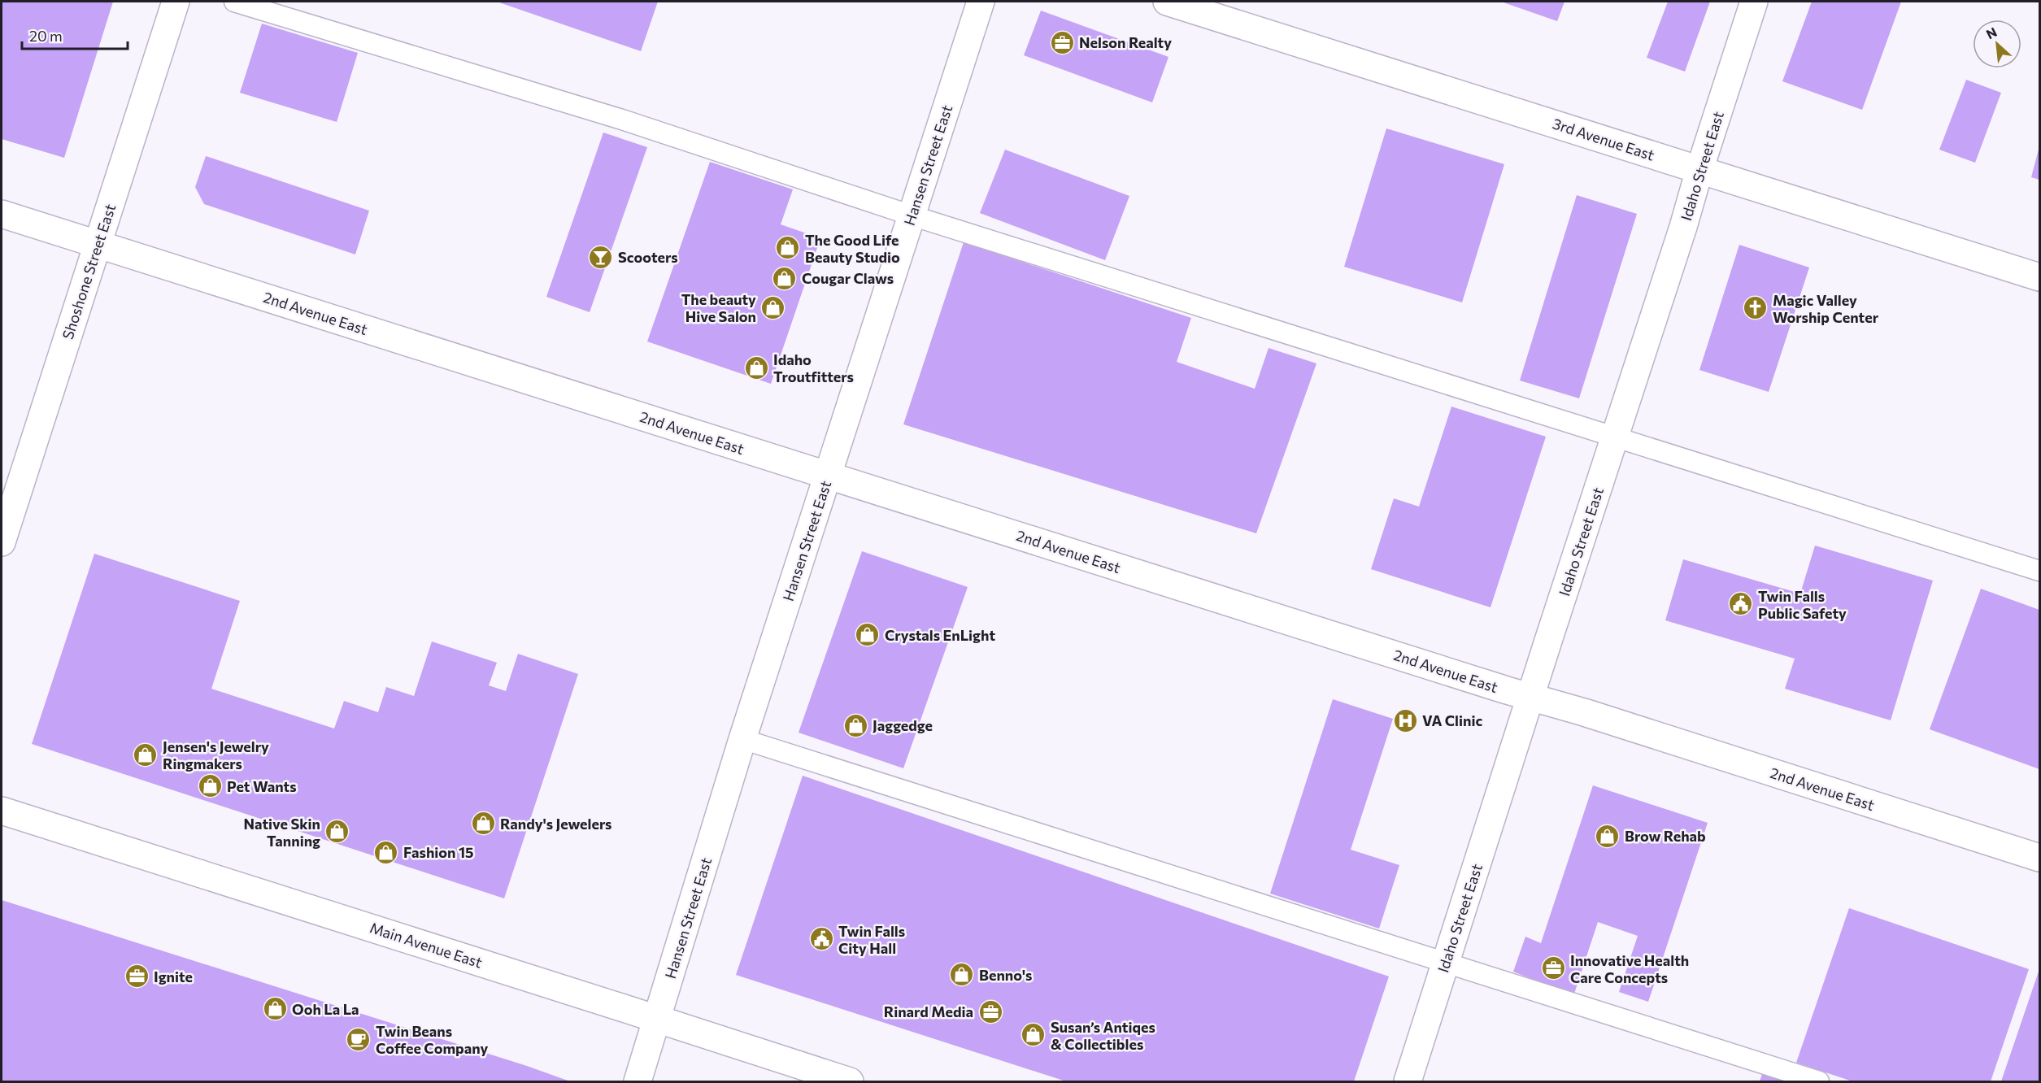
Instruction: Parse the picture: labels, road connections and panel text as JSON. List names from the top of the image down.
{
  "streets": {
    "street": [
      "3rd Avenue East",
      "Hansen Street East",
      "Idaho Street East",
      "Shoshone Street East",
      "2nd Avenue East",
      "Main Avenue East"
    ]
  },
  "crossings": [
    ["3rd Avenue East", "Idaho Street East"],
    ["Hansen Street East", "2nd Avenue East"],
    ["Hansen Street East", "Main Avenue East"],
    ["Idaho Street East", "2nd Avenue East"],
    ["Shoshone Street East", "2nd Avenue East"]
  ],
  "places": {
    "office": [
      "Nelson Realty",
      "Innovative Health Care Concepts",
      "Ignite",
      "Rinard Media"
    ],
    "shop": [
      "The Good Life Beauty Studio",
      "Cougar Claws",
      "The beauty Hive Salon",
      "Idaho Troutfitters",
      "Crystals EnLight",
      "Jaggedge",
      "Jensen's Jewelry Ringmakers",
      "Pet Wants",
      "Randy's Jewelers",
      "Native Skin Tanning",
      "Brow Rehab",
      "Fashion 15",
      "Benno's",
      "Ooh La La",
      "Susan’s Antiqes & Collectibles"
    ],
    "bar": ["Scooters"],
    "church": ["Magic Valley Worship Center"],
    "public building": ["Twin Falls Public Safety", "Twin Falls City Hall"],
    "hospital": ["VA Clinic"],
    "cafe": ["Twin Beans Coffee Company"]
  },
  "scale_bar": "20 m",
  "north": "top left"
}
